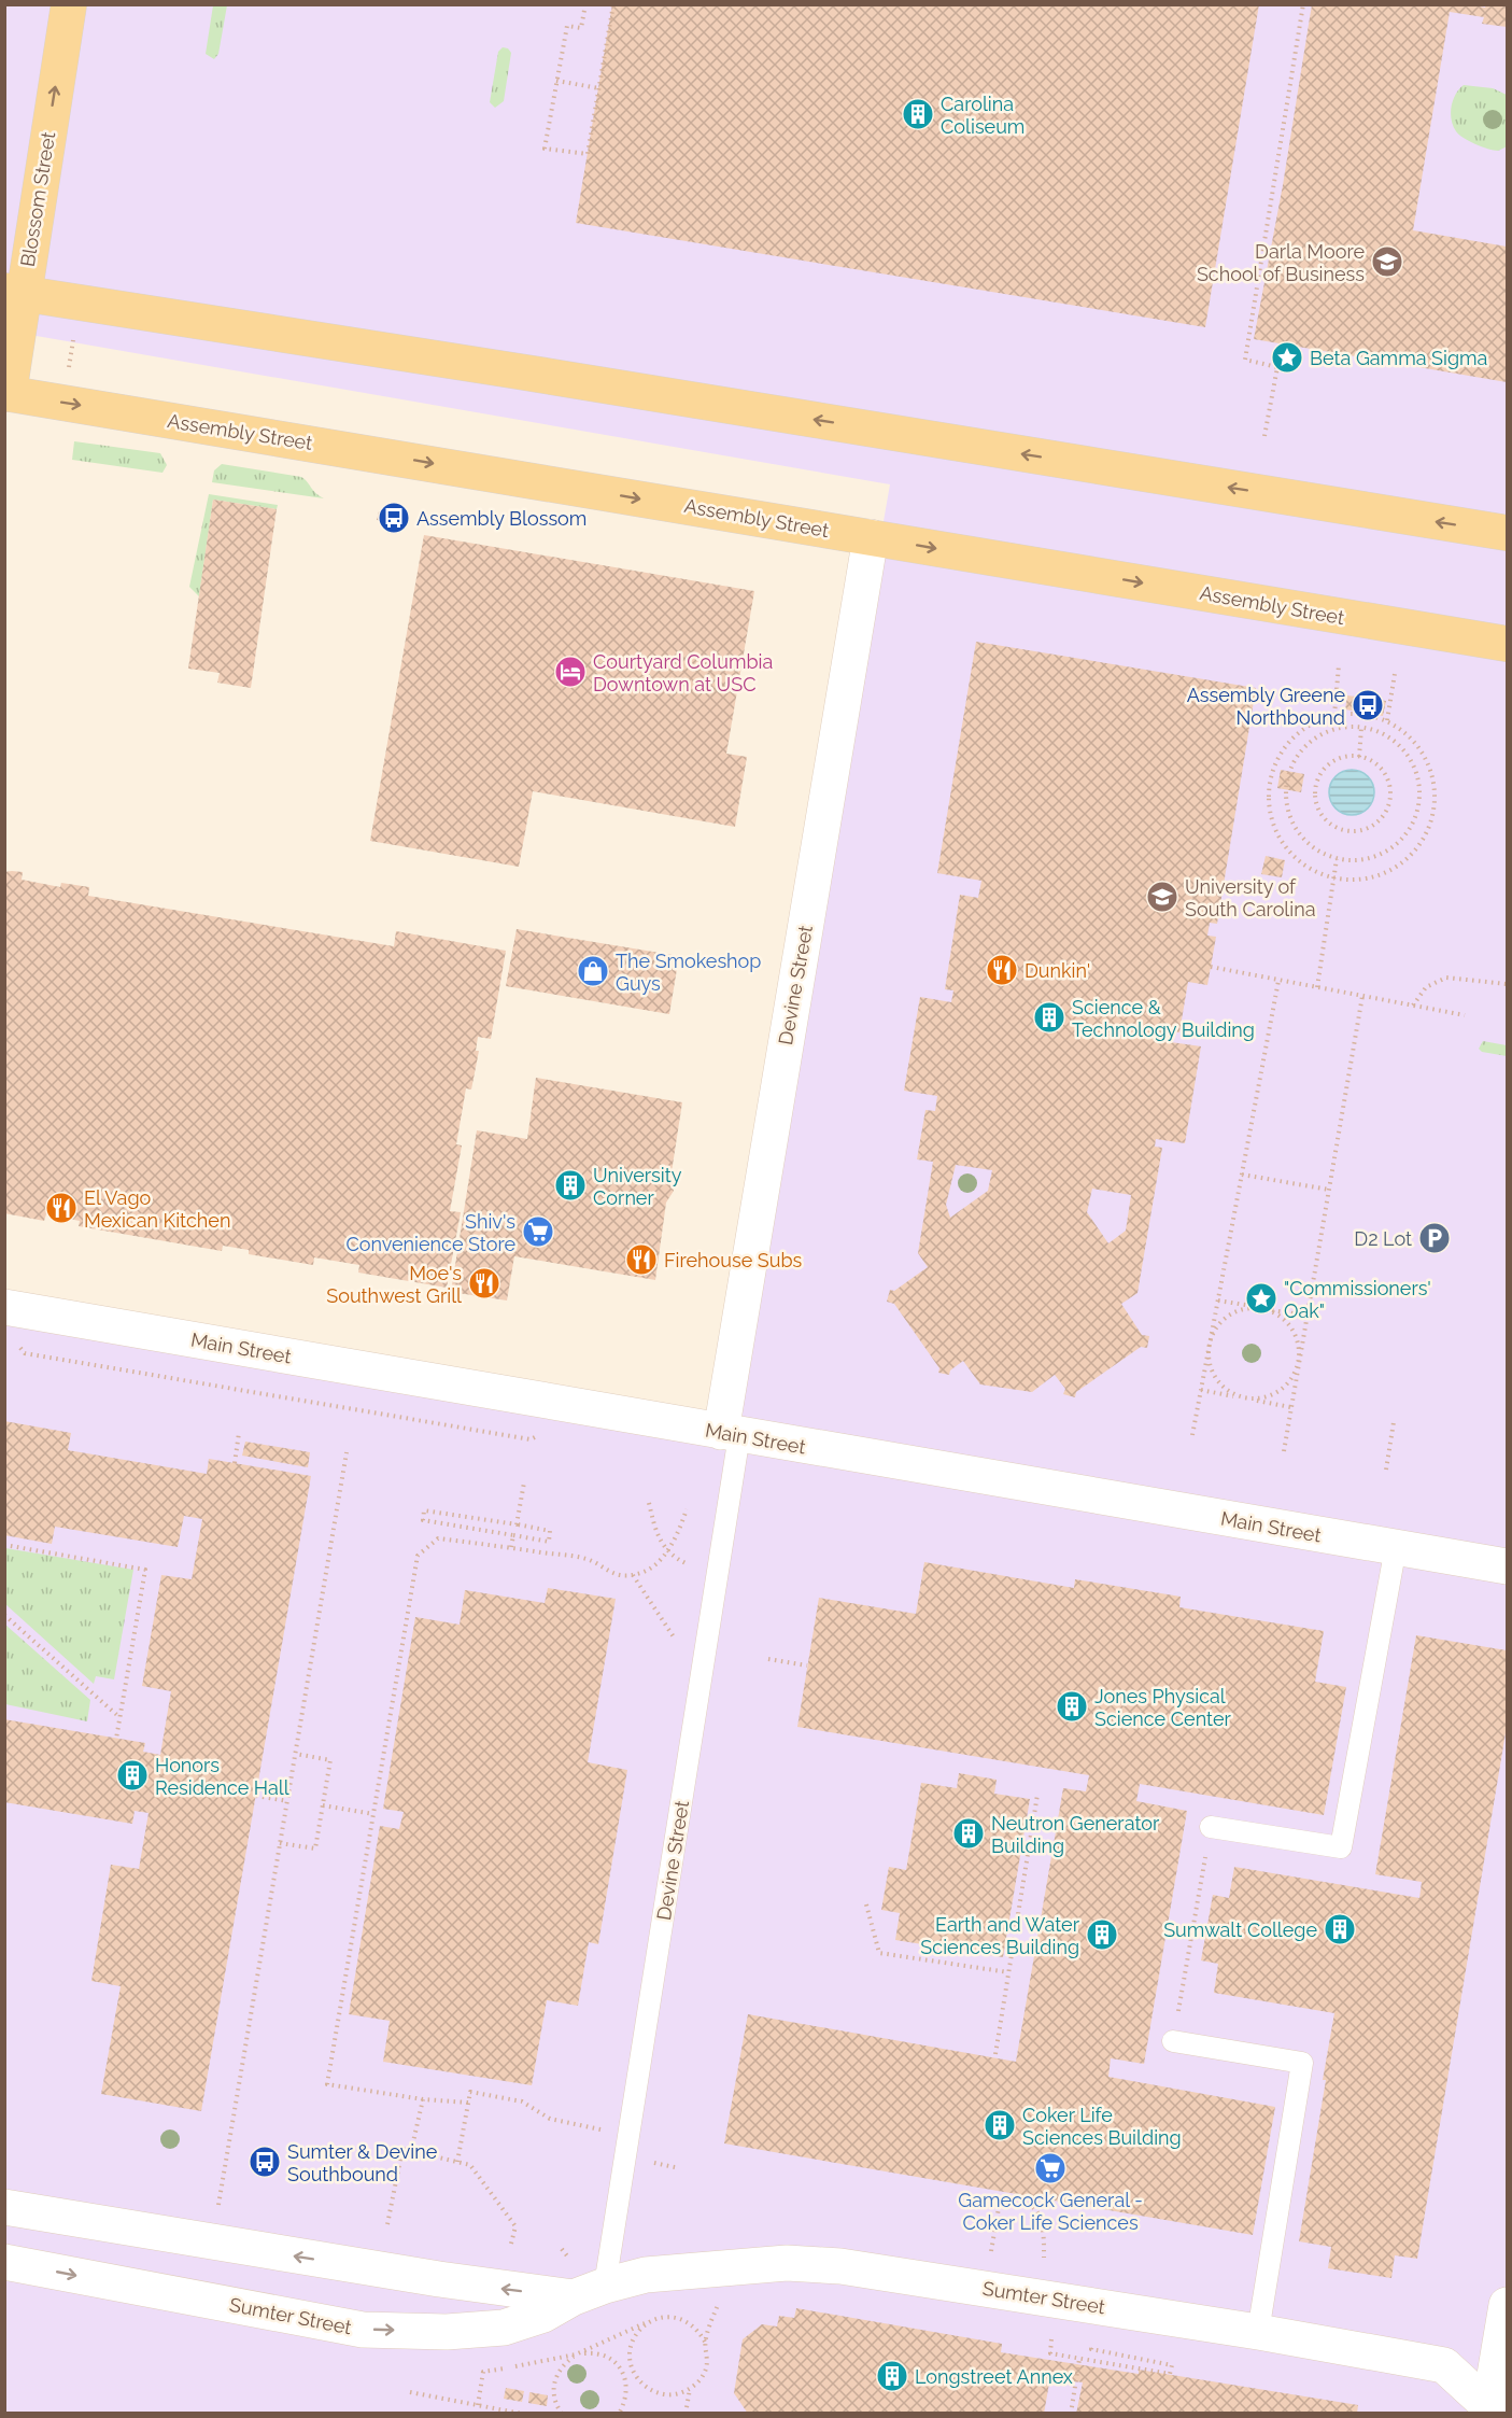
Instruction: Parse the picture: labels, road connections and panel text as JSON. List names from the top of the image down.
{
  "streets": {
    "main road": ["Blossom Street", "Assembly Street"],
    "street": ["Devine Street", "Main Street", "Sumter Street"]
  },
  "crossings": [
    ["Blossom Street", "Assembly Street"],
    ["Assembly Street", "Devine Street"],
    ["Devine Street", "Main Street"],
    ["Devine Street", "Sumter Street"]
  ],
  "one_way": ["Blossom Street"],
  "places": {
    "building": [
      "Carolina Coliseum",
      "Science & Technology Building",
      "University Corner",
      "Jones Physical Science Center",
      "Honors Residence Hall",
      "Neutron Generator Building",
      "Sumwalt College",
      "Earth and Water Sciences Building",
      "Coker Life Sciences Building",
      "Longstreet Annex"
    ],
    "school or university": ["Darla Moore School of Business", "University of South Carolina"],
    "place": ["Beta Gamma Sigma", "\"Commissioners' Oak\""],
    "bus stop": ["Assembly Blossom", "Assembly Greene Northbound", "Sumter & Devine Southbound"],
    "hotel": ["Courtyard Columbia Downtown at USC"],
    "restaurant": [
      "Dunkin'",
      "El Vago Mexican Kitchen",
      "Firehouse Subs",
      "Moe's Southwest Grill"
    ],
    "shop": ["The Smokeshop Guys"],
    "supermarket": ["Shiv's Convenience Store", "Gamecock General - Coker Life Sciences"],
    "parking": ["D2 Lot"]
  }
}
